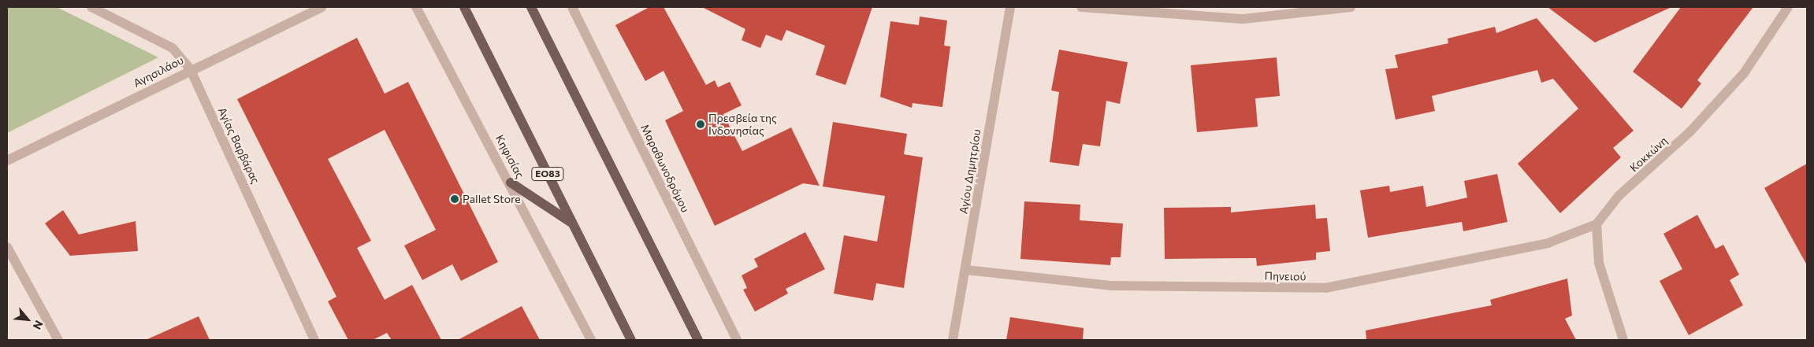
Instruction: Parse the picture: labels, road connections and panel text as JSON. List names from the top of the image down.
{
  "streets": {
    "main road": ["ΕΟ83"],
    "street": [
      "Αγησιλάου",
      "Αγίας Βαρβάρας",
      "Κοκκώνη",
      "Κηφισίας",
      "Μαραθωνοδρόμου",
      "Αγίου Δημητρίου",
      "Πηνειού"
    ]
  },
  "crossings": [
    ["Αγησιλάου", "Αγίας Βαρβάρας"],
    ["Κοκκώνη", "Πηνειού"],
    ["Αγίου Δημητρίου", "Πηνειού"]
  ],
  "places": ["Πρεσβεία της Ινδονησίας", "Pallet Store"],
  "north": "bottom right"
}
